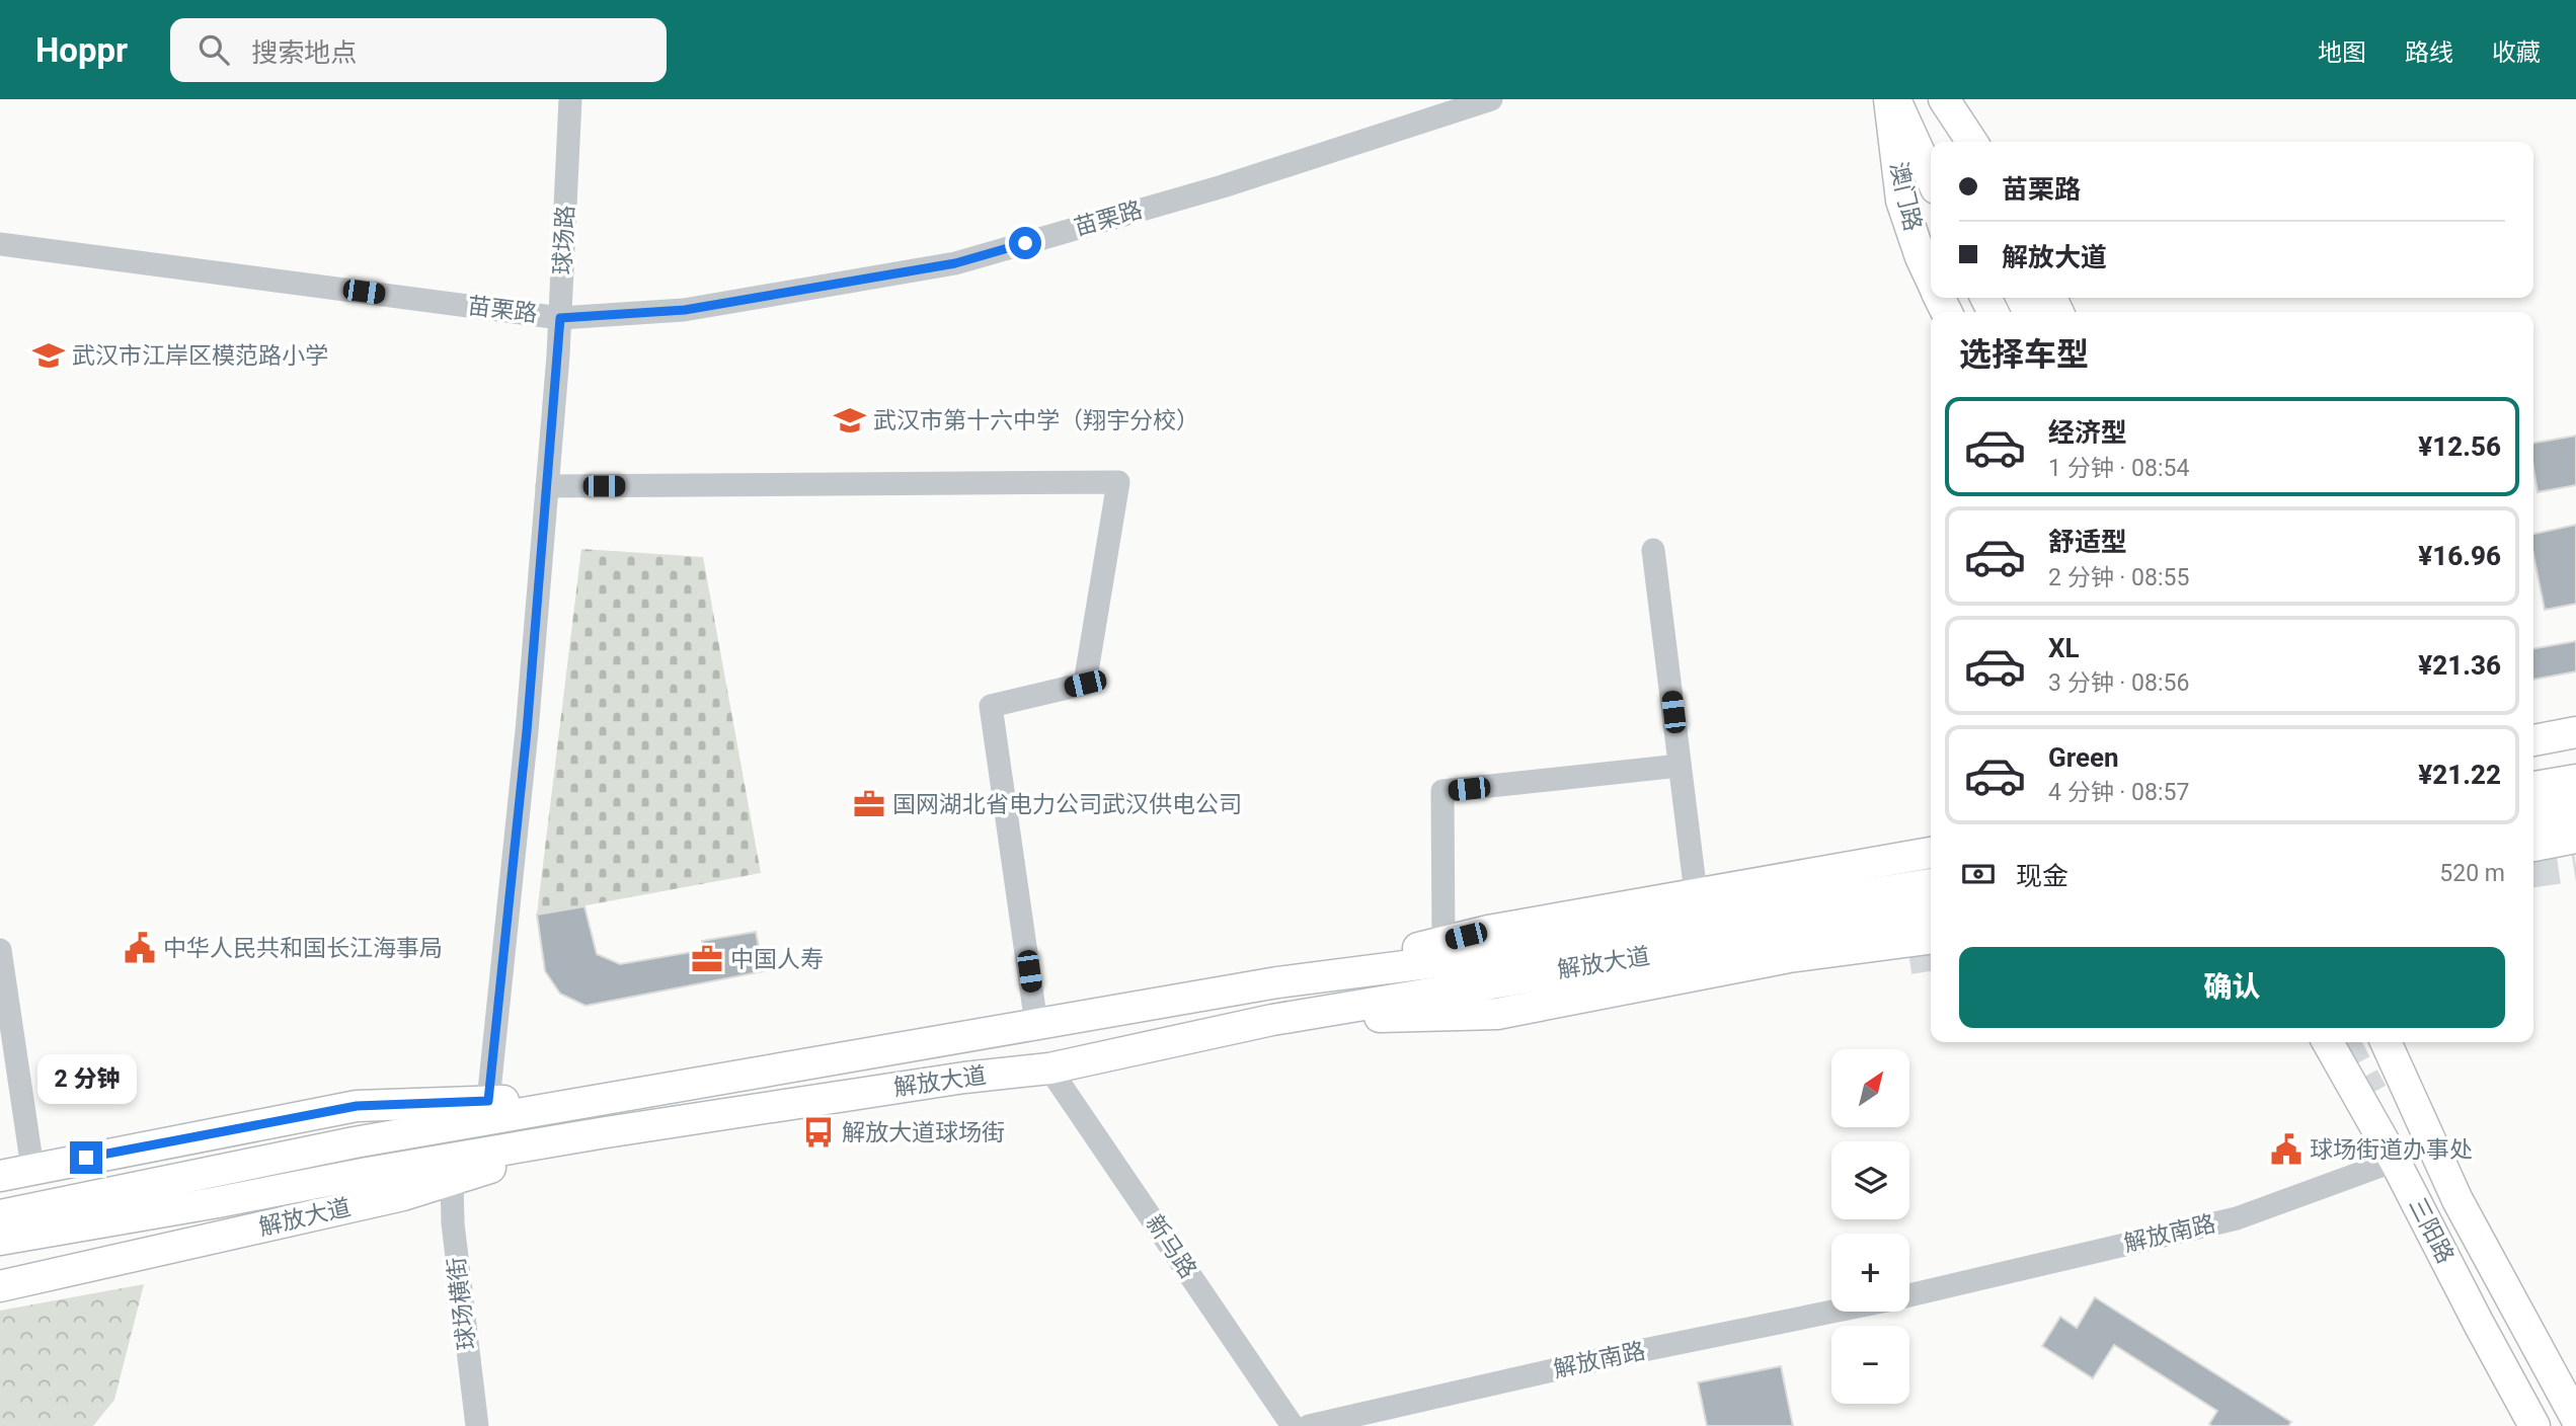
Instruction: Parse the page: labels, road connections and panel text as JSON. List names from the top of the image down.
{
  "streets": {
    "main road": ["澳门路", "解放大道", "三阳路"],
    "street": [
      "苗栗路",
      "球场路",
      "解放南路",
      "新马路",
      "球场横街"
    ]
  },
  "crossings": [
    ["苗栗路", "球场路"],
    ["球场路", "解放大道"],
    ["解放大道", "新马路"],
    ["解放大道", "球场横街"],
    ["三阳路", "解放南路"]
  ],
  "places": {
    "school or university": ["武汉市江岸区模范路小学", "武汉市第十六中学（翔宇分校）"],
    "office": ["国网湖北省电力公司武汉供电公司", "中国人寿"],
    "public building": ["中华人民共和国长江海事局", "球场街道办事处"],
    "bus stop": ["解放大道球场街"]
  },
  "north": "top right",
  "page": {
    "header": "Hoppr",
    "search": "搜索地点",
    "nav": ["地图", "路线", "收藏"],
    "banner": ["苗栗路", "解放大道"],
    "heading": "选择车型",
    "list": [
      {
        "name": "经济型",
        "note": "1 分钟 · 08:54",
        "value": "¥12.56"
      },
      {
        "name": "舒适型",
        "note": "2 分钟 · 08:55",
        "value": "¥16.96"
      },
      {
        "name": "XL",
        "note": "3 分钟 · 08:56",
        "value": "¥21.36"
      },
      {
        "name": "Green",
        "note": "4 分钟 · 08:57",
        "value": "¥21.22"
      }
    ],
    "pay": ["现金", "520 m"],
    "buttons": "确认",
    "map_buttons": ["+", "−"],
    "bubble": "2 分钟"
  }
}
